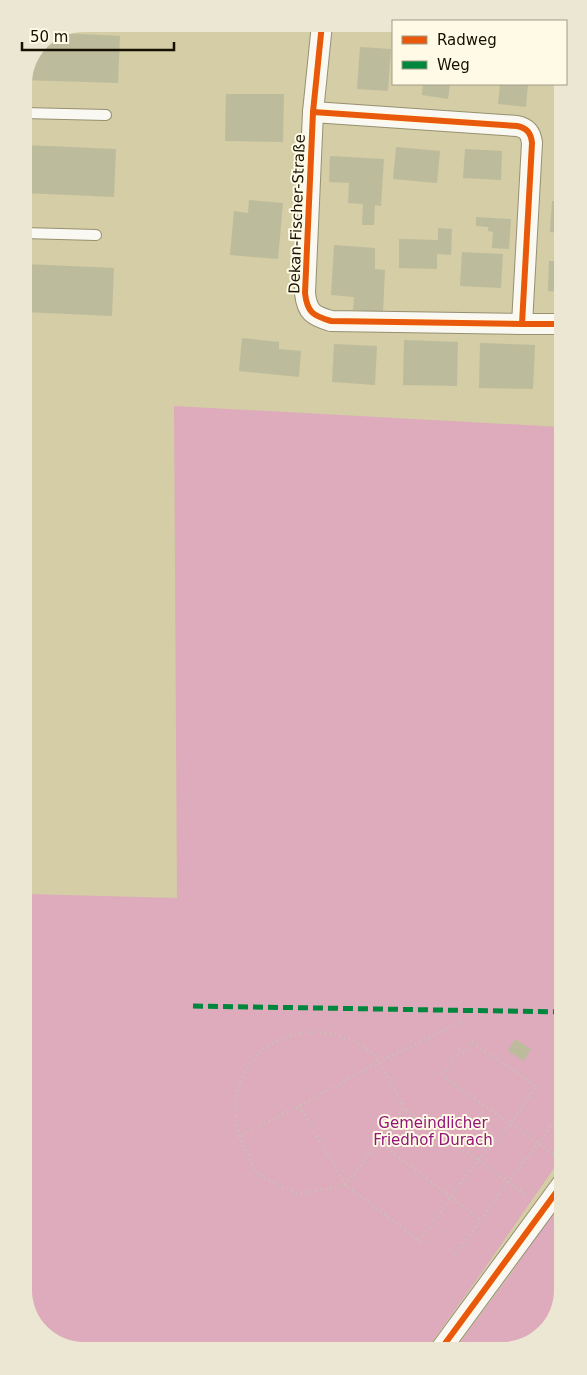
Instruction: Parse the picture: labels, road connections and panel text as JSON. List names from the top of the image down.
{
  "streets": {
    "street": ["Dekan-Fischer-Straße"]
  },
  "parks": ["Gemeindlicher Friedhof Durach"],
  "legend": ["Radweg", "Weg"],
  "scale_bar": "50 m"
}
